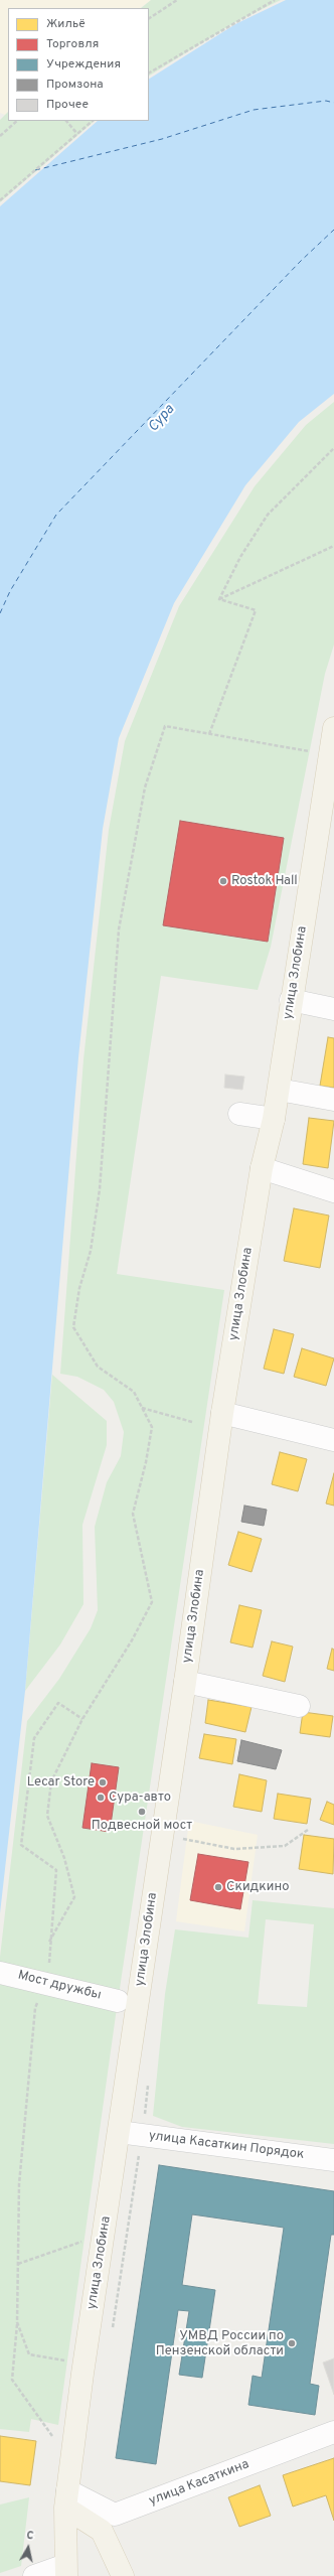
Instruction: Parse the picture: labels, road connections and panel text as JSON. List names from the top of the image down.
{
  "streets": {
    "main road": ["улица Злобина"],
    "street": ["Мост дружбы", "улица Касаткин Порядок", "улица Касаткина"]
  },
  "crossings": [
    ["улица Злобина", "улица Касаткин Порядок"],
    ["улица Злобина", "улица Касаткина"]
  ],
  "water": ["Сура"],
  "places": [
    "Rostok Hall",
    "Lecar Store",
    "Сура-авто",
    "Подвесной мост",
    "Скидкино",
    "УМВД России по Пензенской области"
  ],
  "legend": [
    "Жильё",
    "Торговля",
    "Учреждения",
    "Промзона",
    "Прочее"
  ],
  "north": "top"
}
